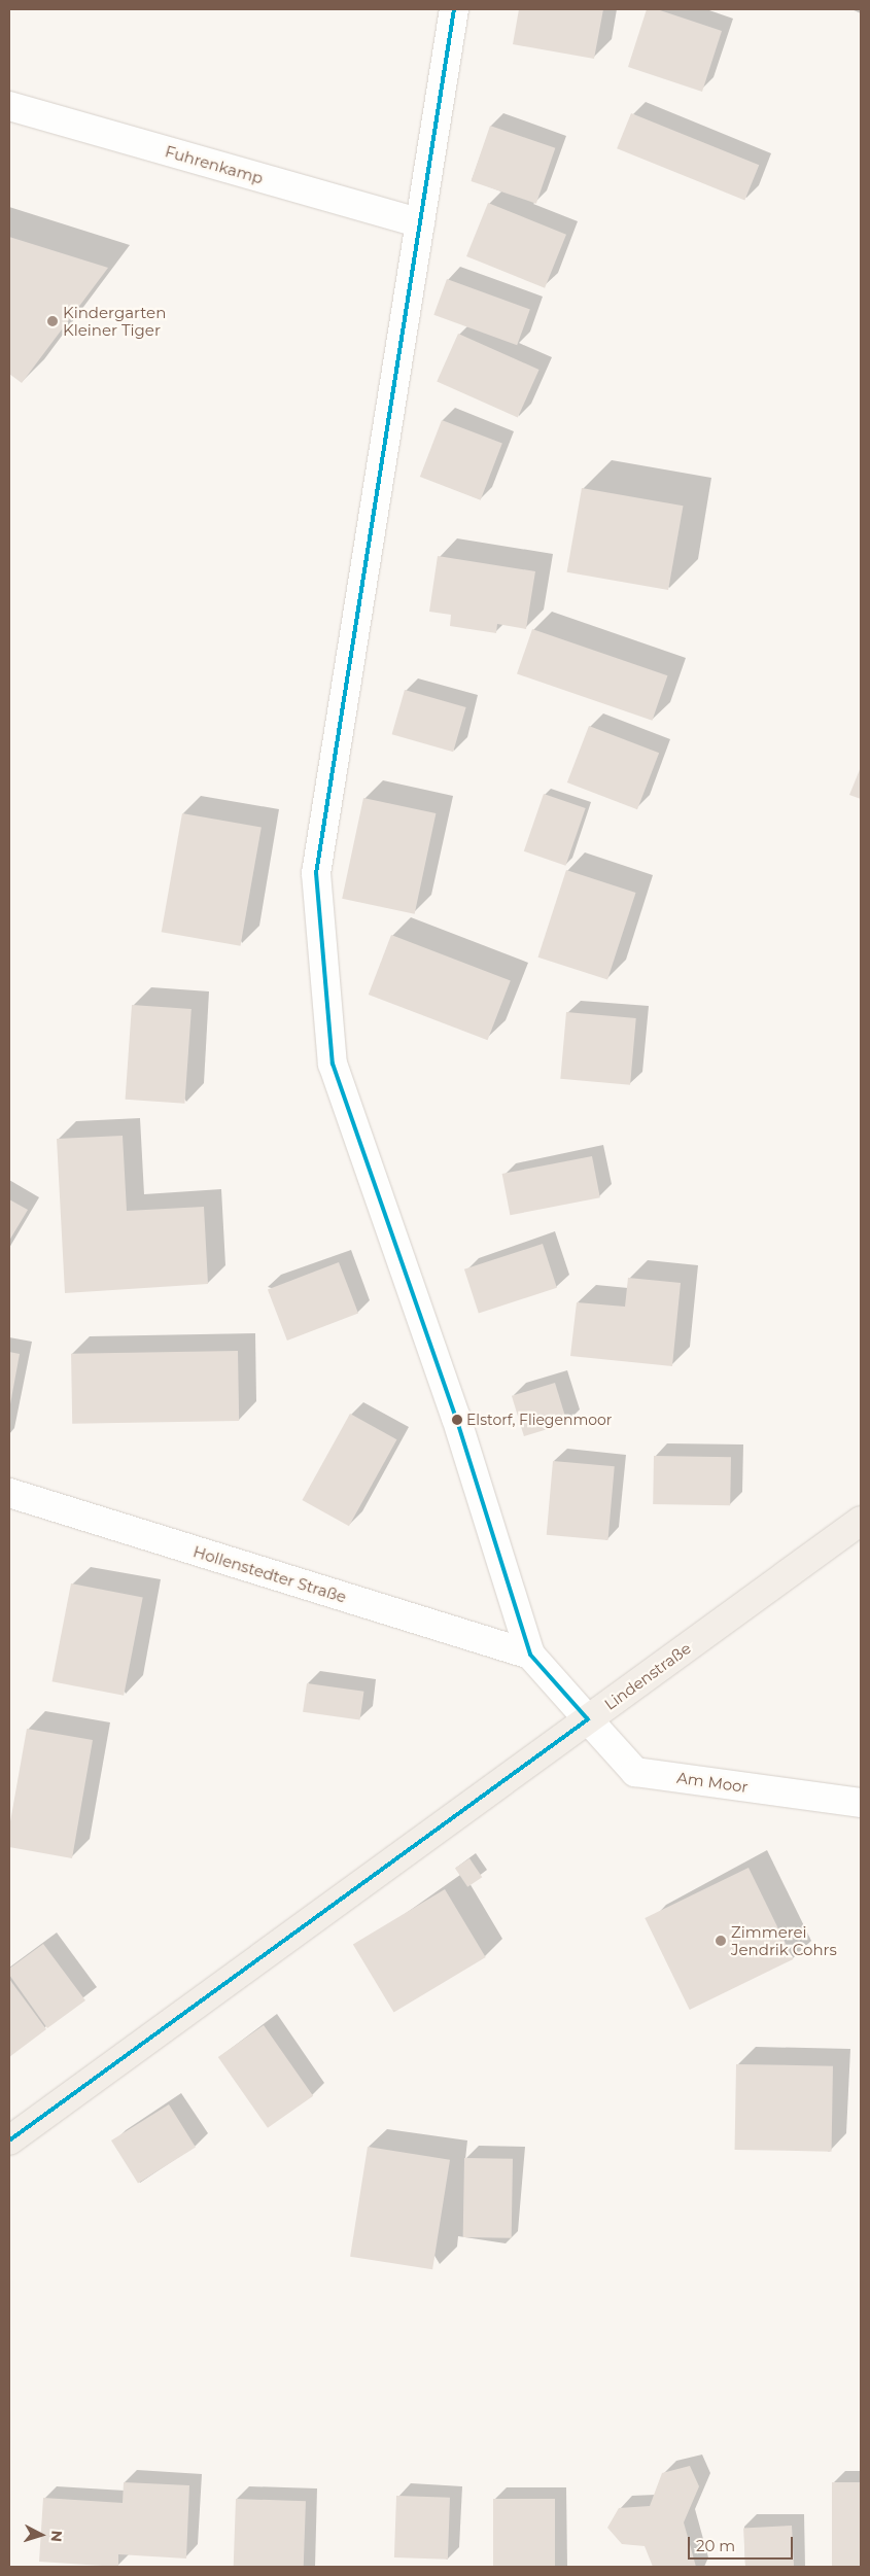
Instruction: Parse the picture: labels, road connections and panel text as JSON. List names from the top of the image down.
{
  "streets": {
    "main road": ["Lindenstraße"],
    "street": ["Fuhrenkamp", "Hollenstedter Straße", "Am Moor"]
  },
  "crossings": [
    ["Hollenstedter Straße", "Am Moor"],
    ["Lindenstraße", "Am Moor"]
  ],
  "places": ["Kindergarten Kleiner Tiger", "Elstorf, Fliegenmoor", "Zimmerei Jendrik Cohrs"],
  "scale_bar": "20 m",
  "north": "right"
}
